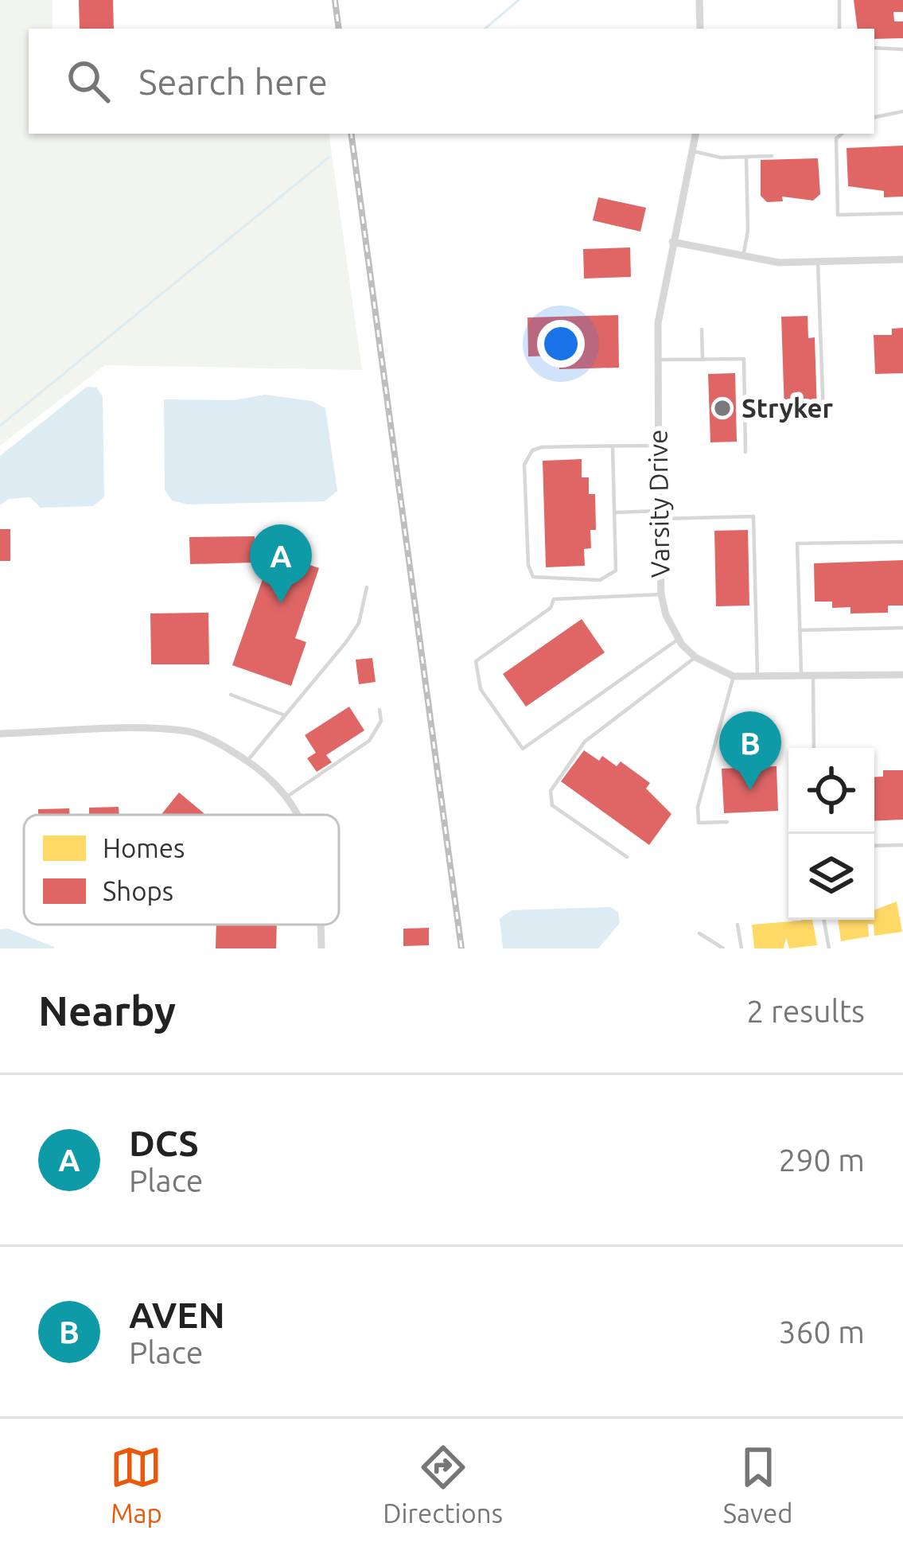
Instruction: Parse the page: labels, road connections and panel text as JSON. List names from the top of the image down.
{
  "streets": {
    "street": ["Varsity Drive"]
  },
  "places": ["Stryker"],
  "legend": ["Homes", "Shops"],
  "page": {
    "search": "Search here",
    "pins": ["A", "B"],
    "heading": ["Nearby", "2 results"],
    "list": [
      {
        "mark": "A",
        "name": "DCS",
        "note": "Place",
        "value": "290 m"
      },
      {
        "mark": "B",
        "name": "AVEN",
        "note": "Place",
        "value": "360 m"
      }
    ],
    "nav": ["Map", "Directions", "Saved"]
  }
}
